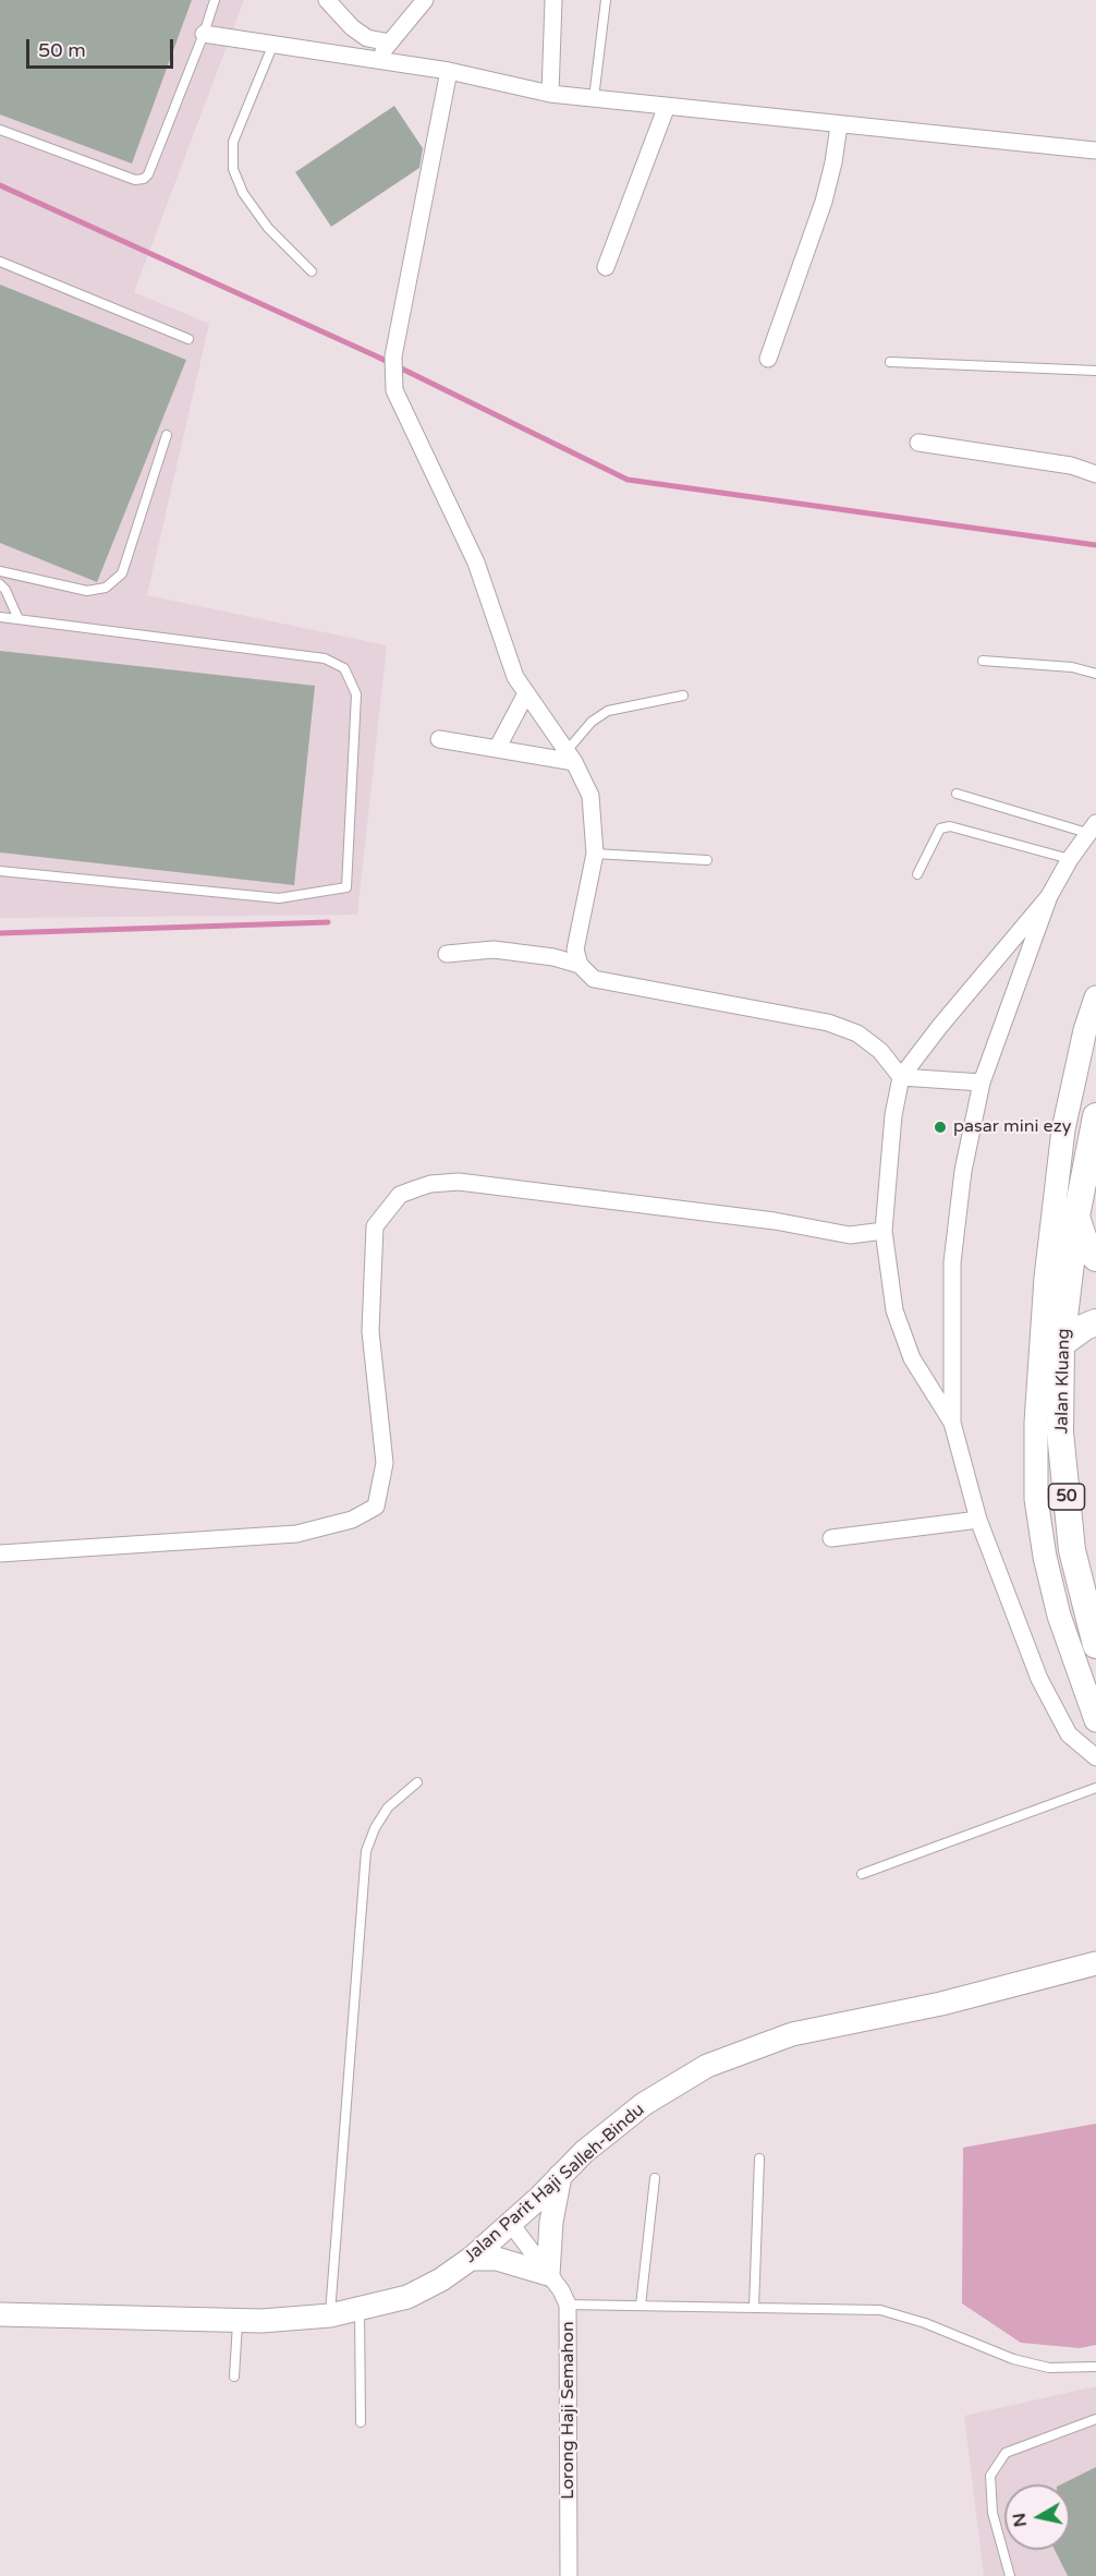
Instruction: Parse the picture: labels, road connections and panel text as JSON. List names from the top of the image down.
{
  "streets": {
    "highway": ["Jalan Kluang", "50"],
    "main road": ["Jalan Parit Haji Salleh-Bindu"],
    "street": ["Lorong Haji Semahon"]
  },
  "crossings": [
    ["Jalan Parit Haji Salleh-Bindu", "Lorong Haji Semahon"]
  ],
  "places": ["pasar mini ezy"],
  "scale_bar": "50 m",
  "north": "left"
}
